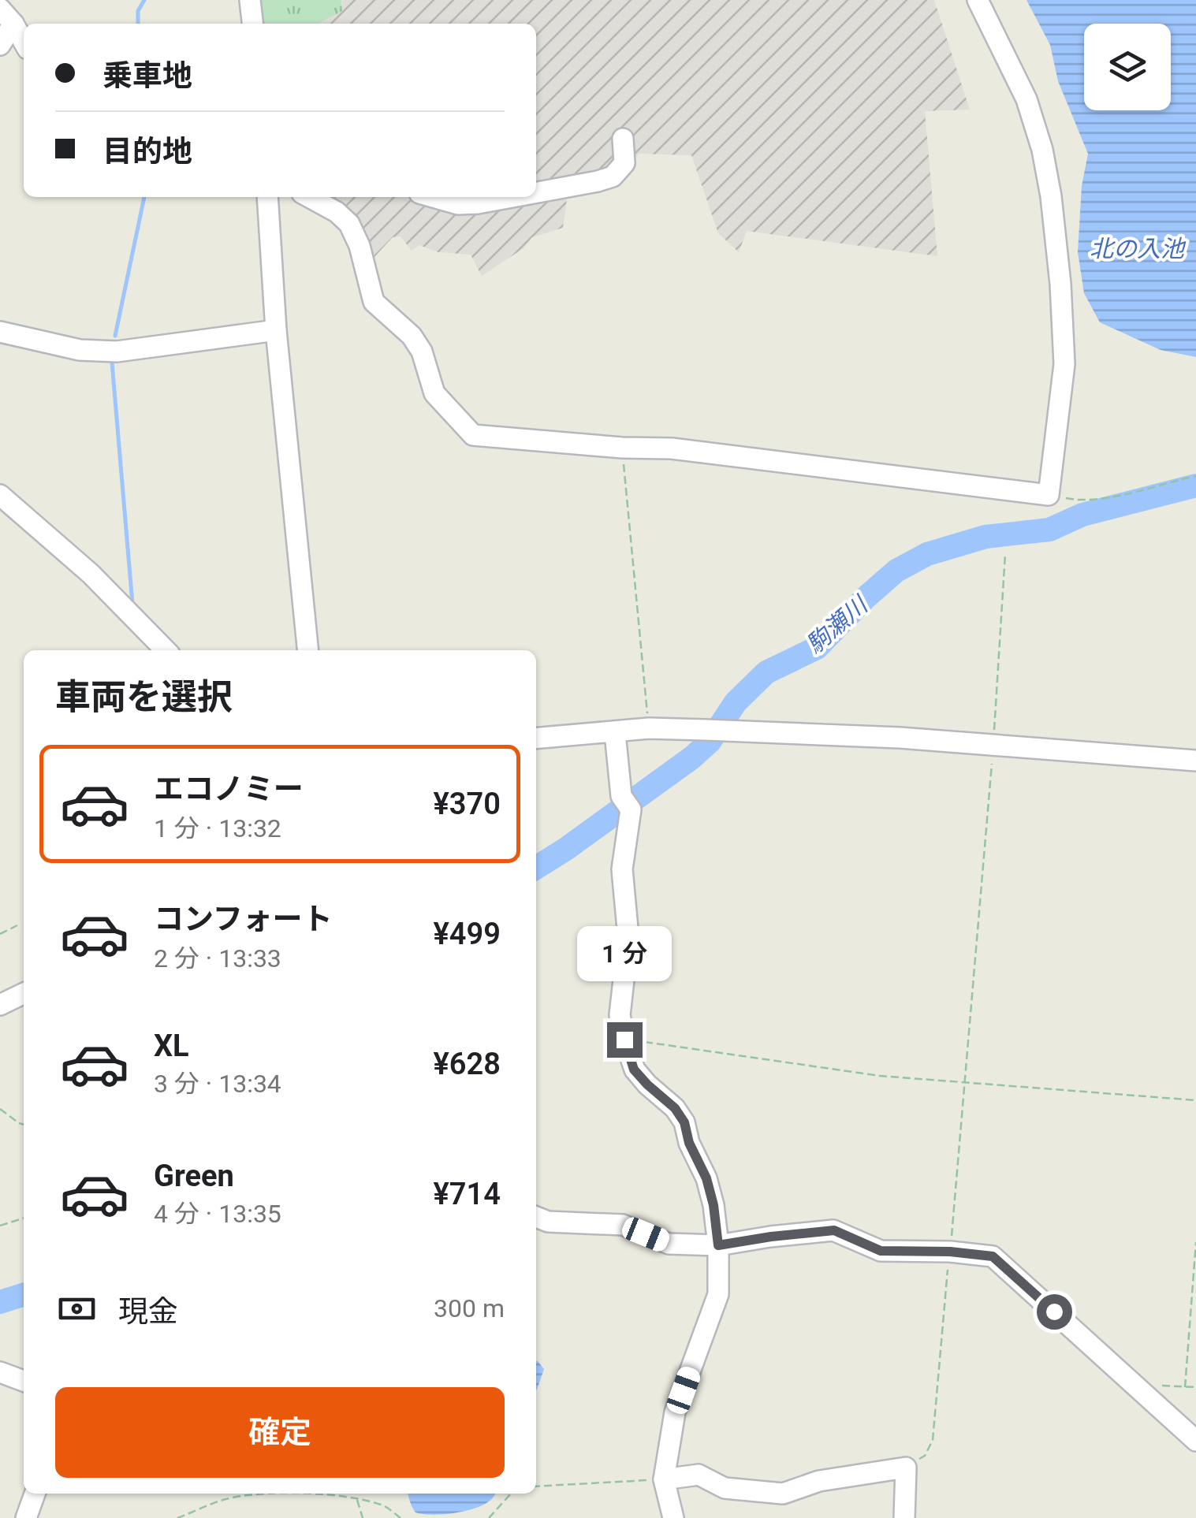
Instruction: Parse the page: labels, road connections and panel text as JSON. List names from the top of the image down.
{
  "water": ["北の入池", "駒瀬川"],
  "page": {
    "banner": ["乗車地", "目的地"],
    "heading": "車両を選択",
    "list": [
      {
        "name": "エコノミー",
        "note": "1 分 · 13:32",
        "value": "¥370"
      },
      {
        "name": "コンフォート",
        "note": "2 分 · 13:33",
        "value": "¥499"
      },
      {
        "name": "XL",
        "note": "3 分 · 13:34",
        "value": "¥628"
      },
      {
        "name": "Green",
        "note": "4 分 · 13:35",
        "value": "¥714"
      }
    ],
    "bubble": "1 分",
    "pay": ["現金", "300 m"],
    "buttons": "確定"
  }
}
